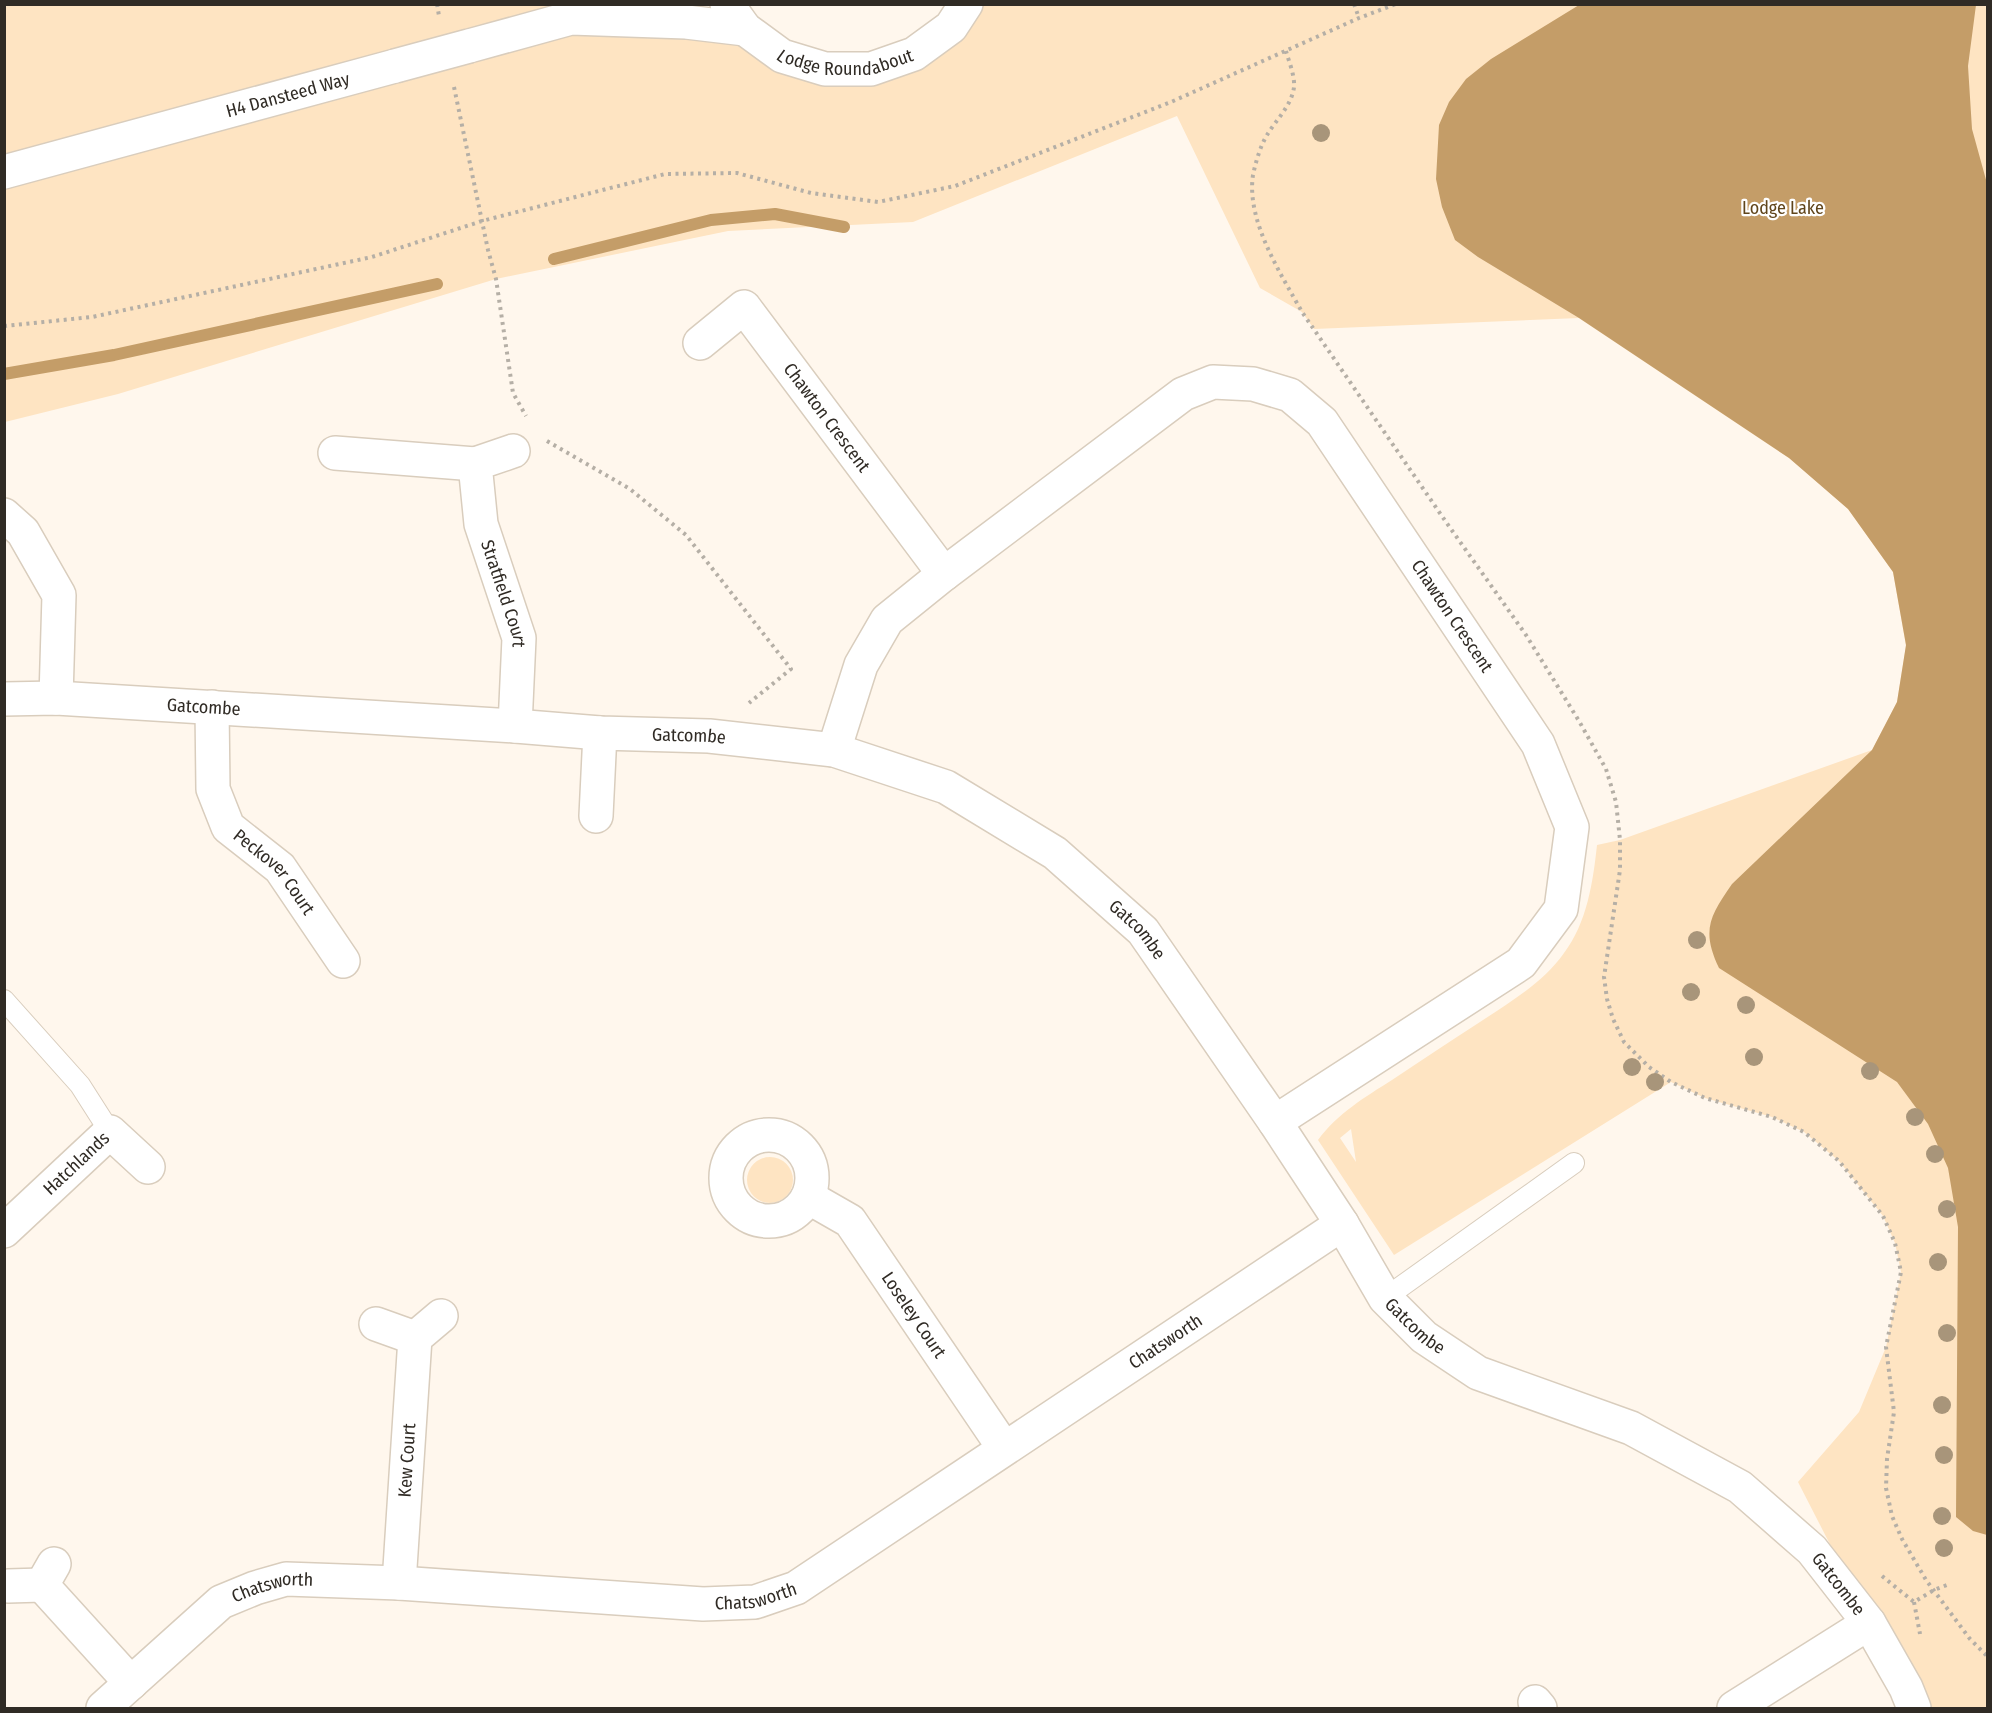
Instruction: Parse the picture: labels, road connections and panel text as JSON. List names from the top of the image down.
{
  "streets": {
    "street": [
      "Lodge Roundabout",
      "H4 Dansteed Way",
      "Chawton Crescent",
      "Stratfield Court",
      "Gatcombe",
      "Peckover Court",
      "Hatchlands",
      "Loseley Court",
      "Chatsworth",
      "Kew Court"
    ]
  },
  "crossings": [
    ["Lodge Roundabout", "H4 Dansteed Way"],
    ["Chawton Crescent", "Gatcombe"],
    ["Stratfield Court", "Gatcombe"],
    ["Gatcombe", "Peckover Court"],
    ["Gatcombe", "Chatsworth"],
    ["Loseley Court", "Chatsworth"],
    ["Chatsworth", "Kew Court"]
  ],
  "parks": ["Lodge Lake"]
}
